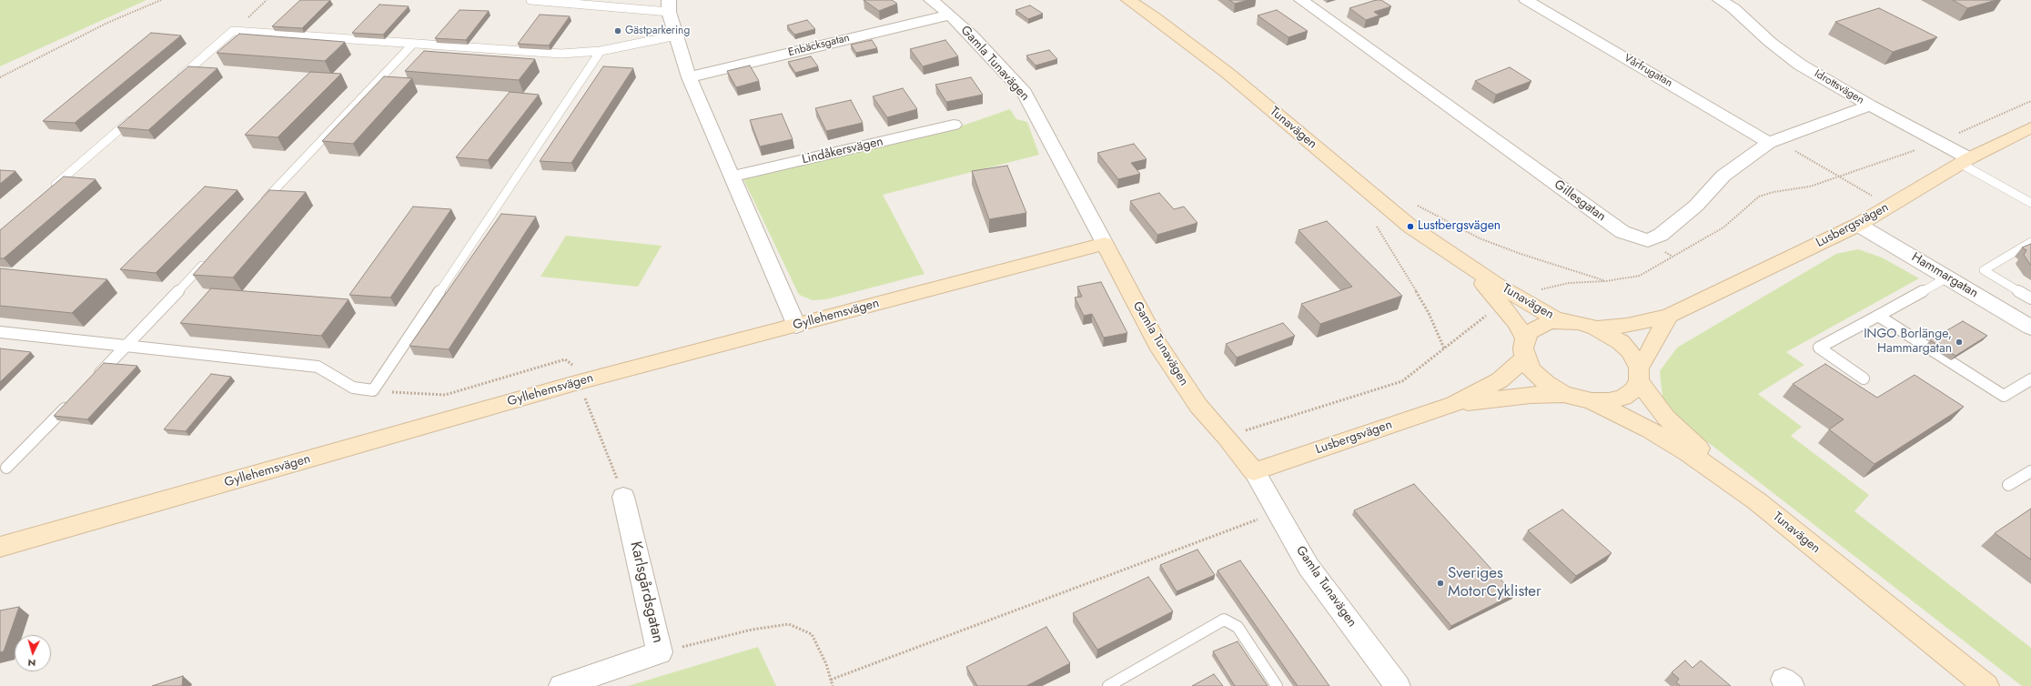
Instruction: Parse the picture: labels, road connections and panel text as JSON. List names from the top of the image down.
{
  "streets": {
    "street": [
      "Enbäcksgatan",
      "Gamla Tunavägen",
      "Vårfrugatan",
      "Idrottsvägen",
      "Tunavägen",
      "Lindåkersvägen",
      "Gillesgatan",
      "Lusbergsvägen",
      "Hammargatan",
      "Gyllehemsvägen",
      "Karlsgårdsgatan"
    ]
  },
  "crossings": [
    ["Enbäcksgatan", "Gamla Tunavägen"],
    ["Gamla Tunavägen", "Lusbergsvägen"],
    ["Gamla Tunavägen", "Gyllehemsvägen"],
    ["Vårfrugatan", "Gillesgatan"],
    ["Idrottsvägen", "Gillesgatan"],
    ["Idrottsvägen", "Lusbergsvägen"],
    ["Tunavägen", "Lusbergsvägen"],
    ["Lusbergsvägen", "Hammargatan"]
  ],
  "places": [
    "Gästparkering",
    "Lustbergsvägen",
    "INGO Borlänge, Hammargatan",
    "Sveriges MotorCyklister"
  ],
  "north": "bottom"
}
